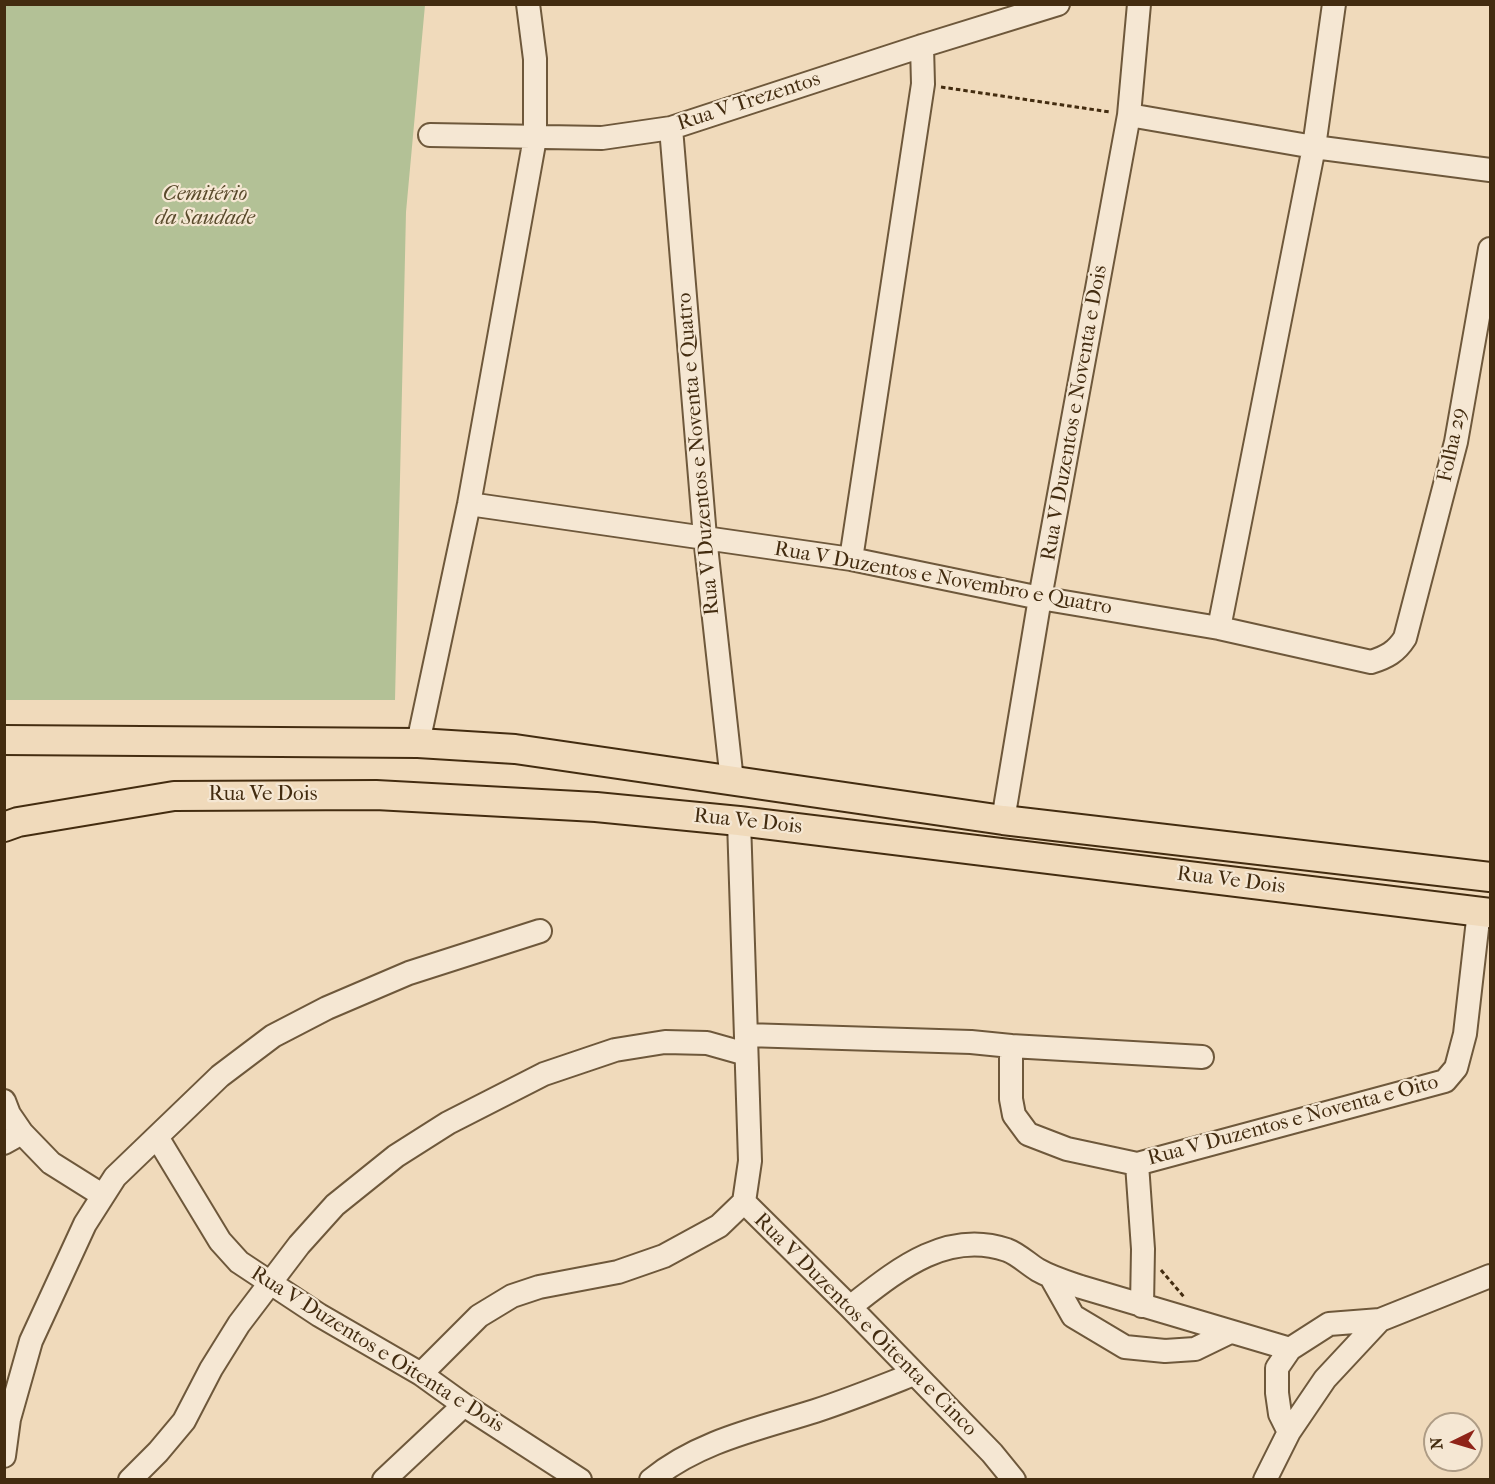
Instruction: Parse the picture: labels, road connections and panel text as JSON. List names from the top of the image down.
{
  "streets": {
    "main road": ["Rua Ve Dois"],
    "street": [
      "Rua V Trezentos",
      "Rua V Duzentos e Noventa e Dois",
      "Folha 29",
      "Rua V Duzentos e Noventa e Quatro",
      "Rua V Duzentos e Novembro e Quatro",
      "Rua V Duzentos e Noventa e Oito",
      "Rua V Duzentos e Oitenta e Cinco",
      "Rua V Duzentos e Oitenta e Dois"
    ]
  },
  "crossings": [
    ["Rua V Trezentos", "Rua V Duzentos e Noventa e Quatro"],
    ["Rua V Duzentos e Noventa e Dois", "Rua V Duzentos e Novembro e Quatro"],
    ["Rua V Duzentos e Noventa e Dois", "Rua Ve Dois"],
    ["Folha 29", "Rua V Duzentos e Novembro e Quatro"],
    ["Rua V Duzentos e Noventa e Quatro", "Rua V Duzentos e Novembro e Quatro"],
    ["Rua V Duzentos e Noventa e Quatro", "Rua Ve Dois"],
    ["Rua Ve Dois", "Rua V Duzentos e Noventa e Oito"],
    ["Rua Ve Dois", "Rua V Duzentos e Oitenta e Cinco"]
  ],
  "parks": ["Cemitério da Saudade"],
  "north": "left"
}
